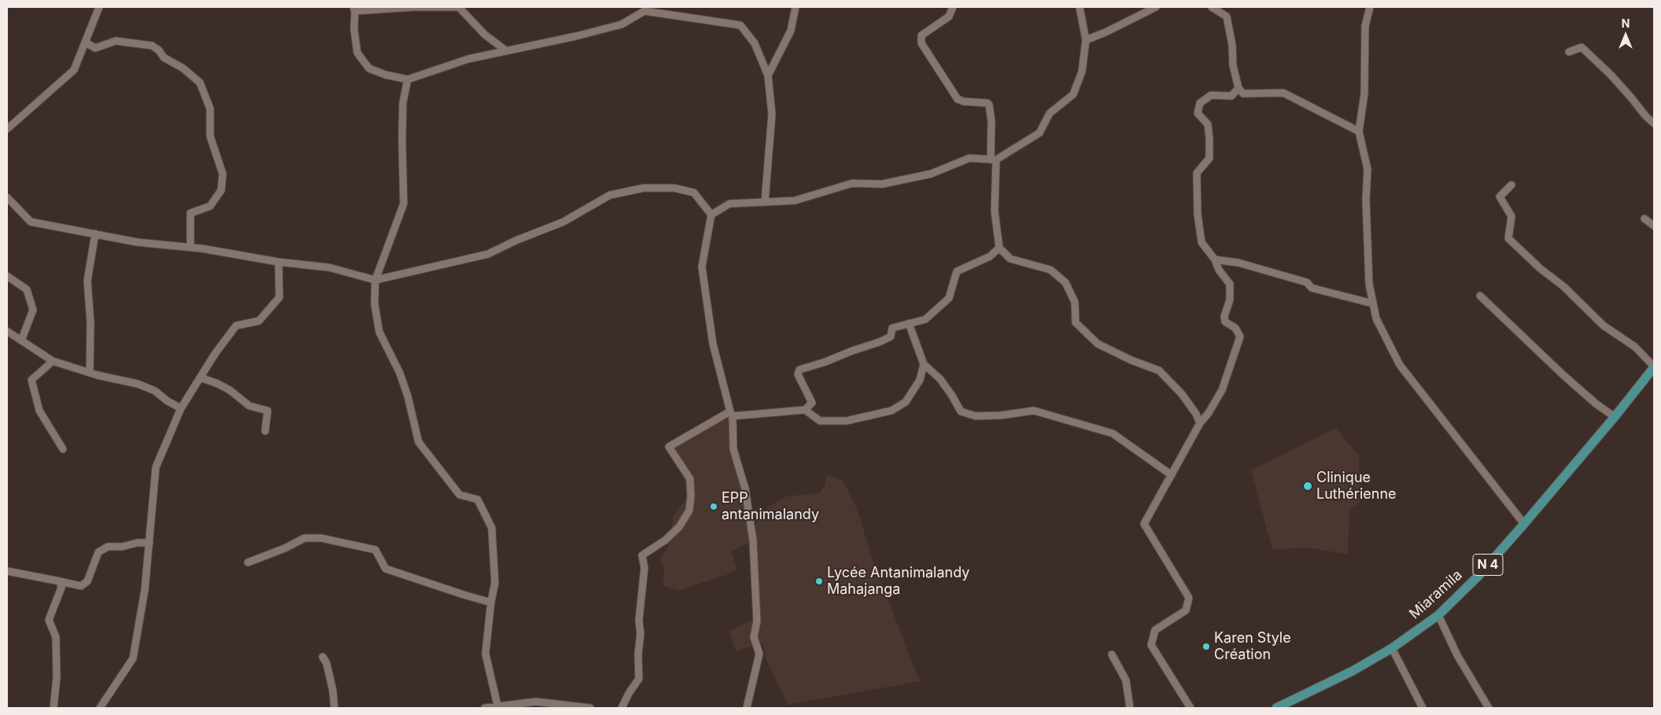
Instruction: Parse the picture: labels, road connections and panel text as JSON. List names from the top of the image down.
{
  "streets": {
    "main road": ["N 4", "Miaramila"]
  },
  "places": [
    "Clinique Luthérienne",
    "EPP antanimalandy",
    "Lycée Antanimalandy Mahajanga",
    "Karen Style Création"
  ],
  "north": "top"
}
